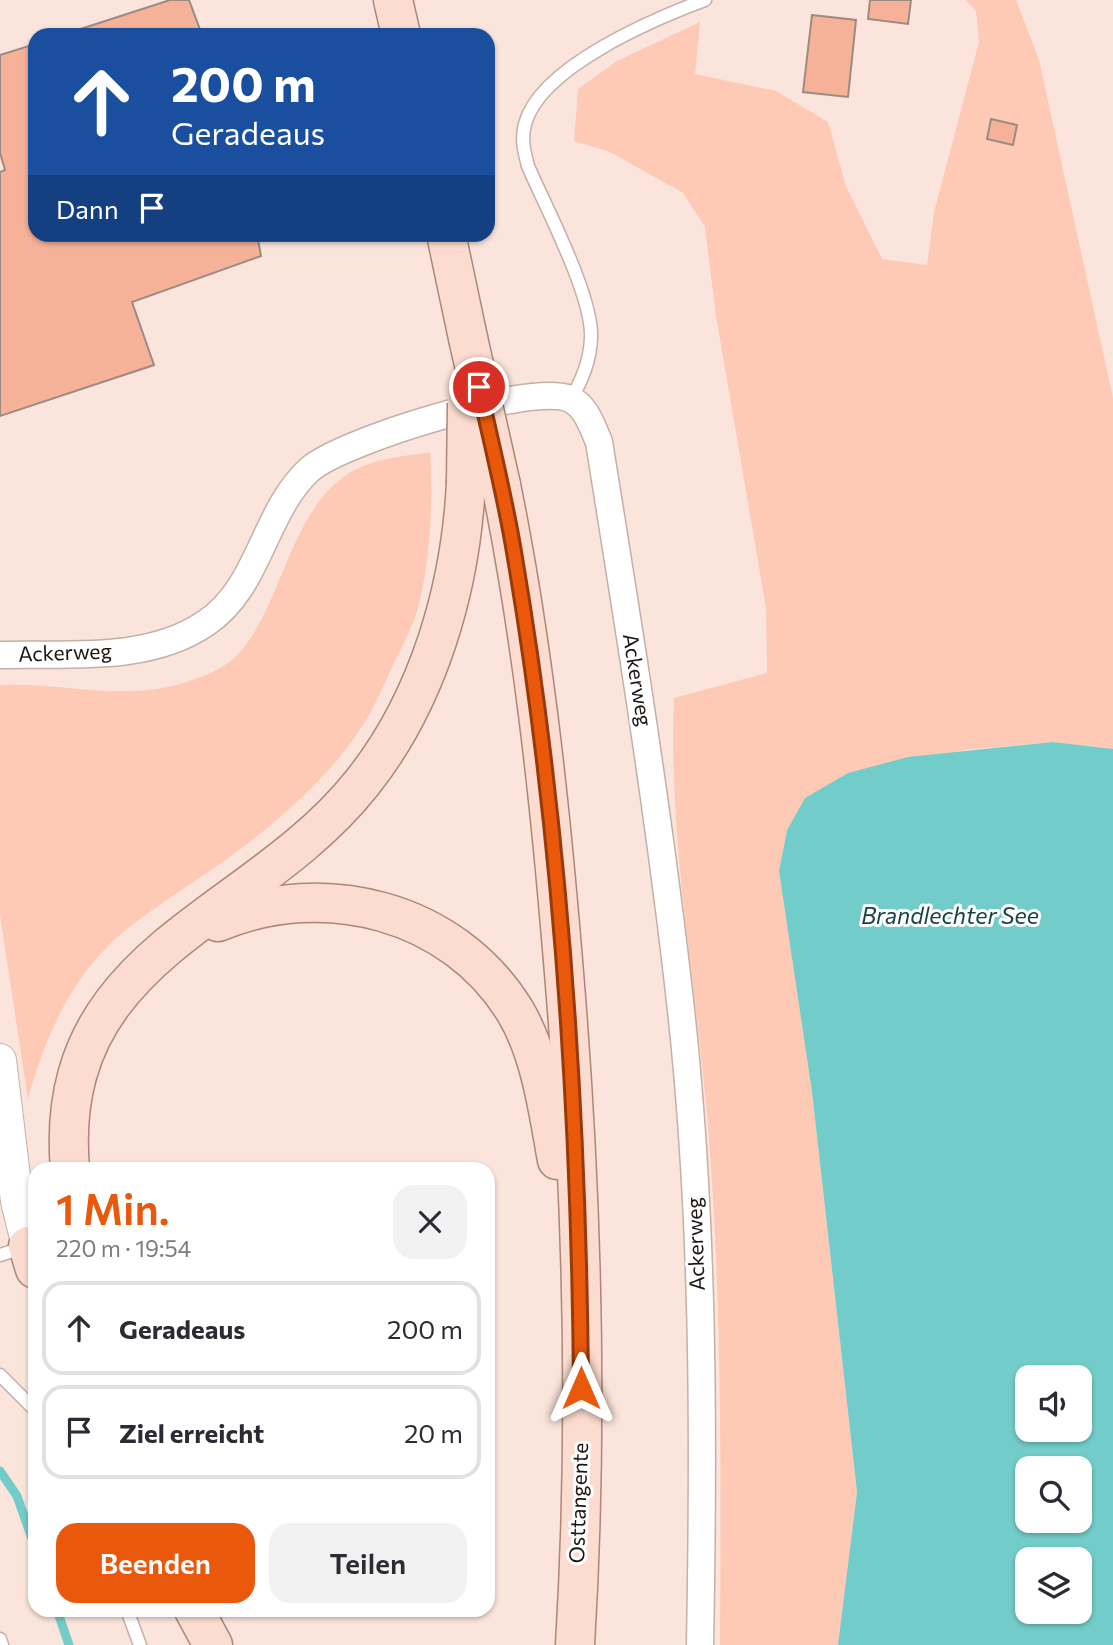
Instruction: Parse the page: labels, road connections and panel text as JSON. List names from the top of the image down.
{
  "streets": {
    "main road": ["Osttangente"],
    "street": ["Ackerweg"]
  },
  "water": ["Brandlechter See"],
  "page": {
    "turn": ["200 m", "Geradeaus"],
    "then": "Dann",
    "heading": ["1 Min.", "220 m · 19:54"],
    "list": [
      {
        "name": "Geradeaus",
        "value": "200 m"
      },
      {
        "name": "Ziel erreicht",
        "value": "20 m"
      }
    ],
    "buttons": ["Beenden", "Teilen"]
  }
}
